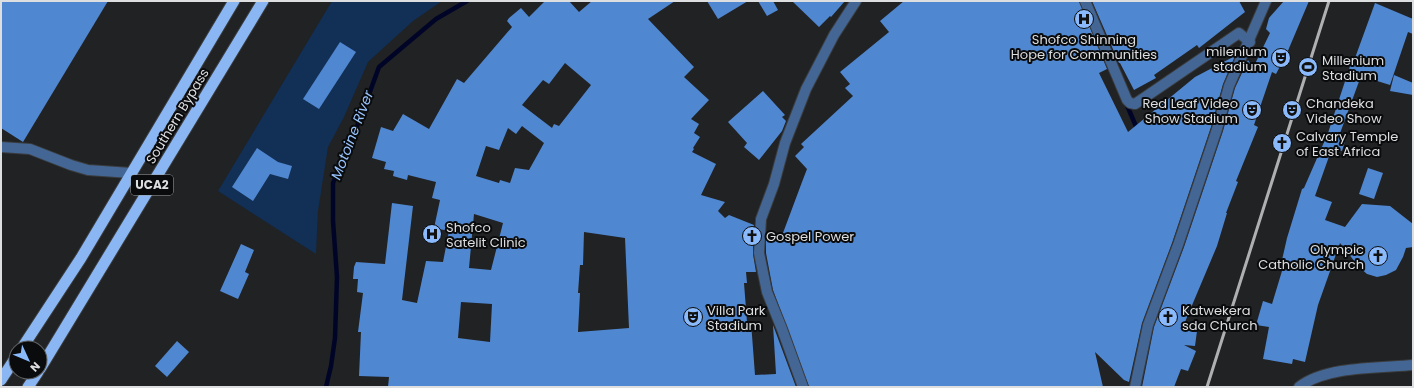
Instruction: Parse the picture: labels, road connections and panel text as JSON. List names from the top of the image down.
{
  "streets": {
    "highway": ["Southern Bypass", "UCA2"]
  },
  "water": ["Motoine River"],
  "places": {
    "hospital": ["Shofco Shinning Hope for Communities", "Shofco Satelit Clinic"],
    "theatre": [
      "milenium stadium",
      "Red Leaf Video Show Stadium",
      "Chandeka Video Show",
      "Villa Park Stadium"
    ],
    "sports": ["Millenium Stadium"],
    "church": [
      "Calvary Temple of East Africa",
      "Gospel Power",
      "Olympic Catholic Church",
      "Katwekera sda Church"
    ]
  },
  "north": "bottom right"
}
